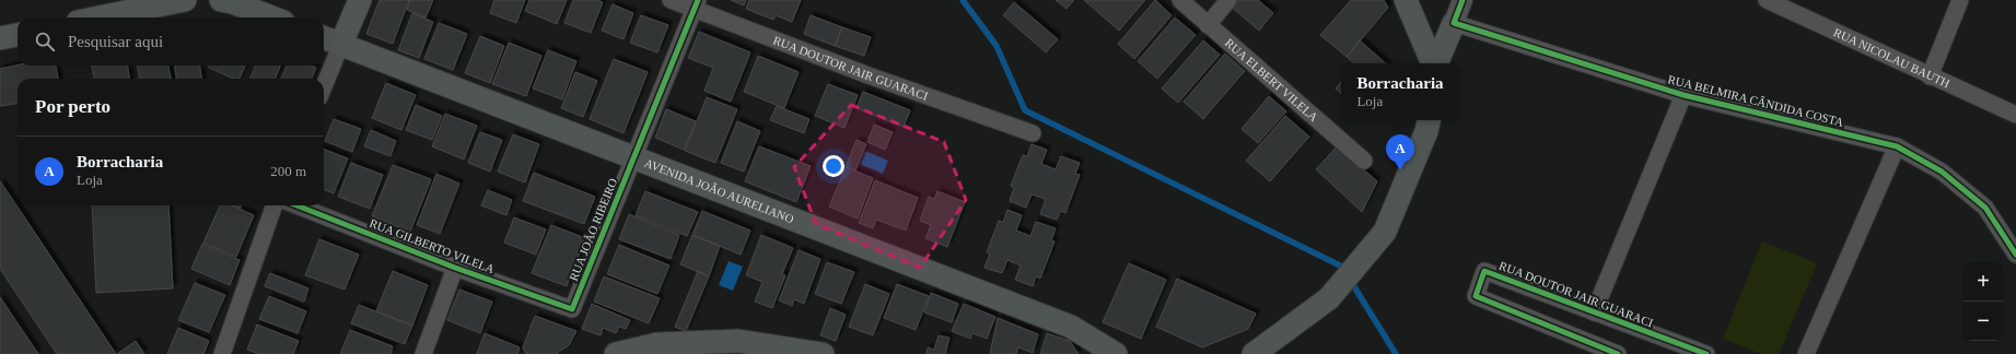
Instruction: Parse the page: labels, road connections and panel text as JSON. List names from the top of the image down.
{
  "streets": {
    "main road": ["AVENIDA JOÃO AURELIANO"],
    "street": [
      "RUA NICOLAU BAUTH",
      "RUA DOUTOR JAIR GUARACI",
      "RUA ELBERT VILELA",
      "RUA BELMIRA CÂNDIDA COSTA",
      "RUA JOÃO RIBEIRO",
      "RUA GILBERTO VILELA"
    ]
  },
  "crossings": [
    ["RUA DOUTOR JAIR GUARACI", "RUA JOÃO RIBEIRO"],
    ["AVENIDA JOÃO AURELIANO", "RUA JOÃO RIBEIRO"],
    ["RUA JOÃO RIBEIRO", "RUA GILBERTO VILELA"]
  ],
  "page": {
    "search": "Pesquisar aqui",
    "popup": ["Borracharia", "Loja"],
    "heading": "Por perto",
    "pins": "A",
    "list": [
      {
        "mark": "A",
        "name": "Borracharia",
        "note": "Loja",
        "value": "200 m"
      }
    ],
    "map_buttons": ["+", "−"]
  }
}
